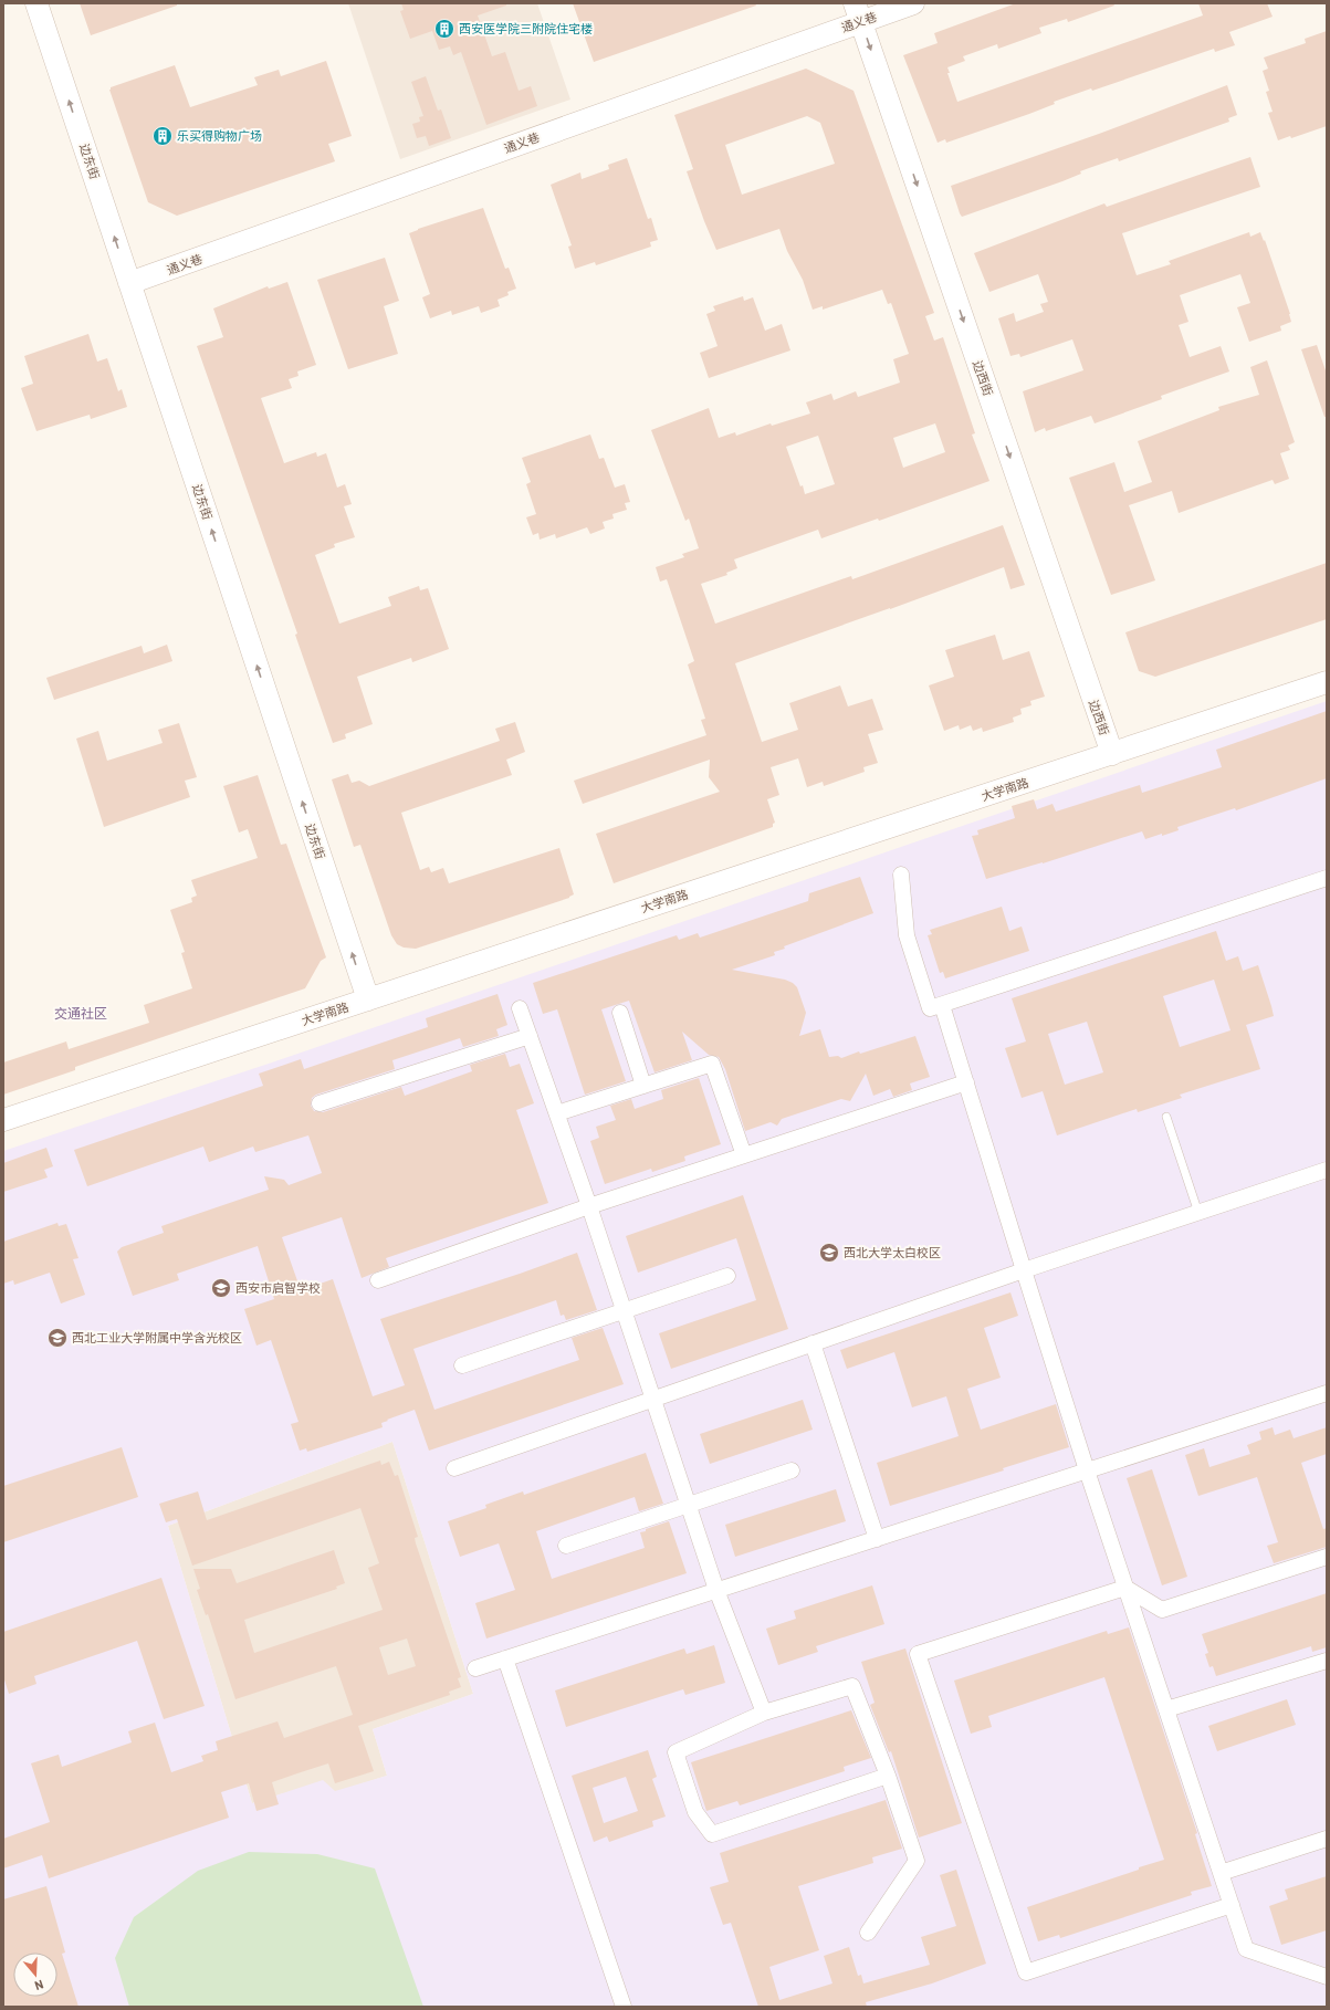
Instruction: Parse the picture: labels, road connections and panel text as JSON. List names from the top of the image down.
{
  "streets": {
    "street": [
      "通义巷",
      "边东街",
      "边西街",
      "大学南路"
    ]
  },
  "crossings": [
    ["通义巷", "边东街"],
    ["通义巷", "边西街"],
    ["边东街", "大学南路"],
    ["边西街", "大学南路"]
  ],
  "one_way": ["边东街", "边西街"],
  "districts": ["交通社区"],
  "places": {
    "building": ["西安医学院三附院住宅楼", "乐买得购物广场"],
    "school or university": ["西北大学太白校区", "西安市启智学校", "西北工业大学附属中学含光校区"]
  },
  "north": "bottom"
}
